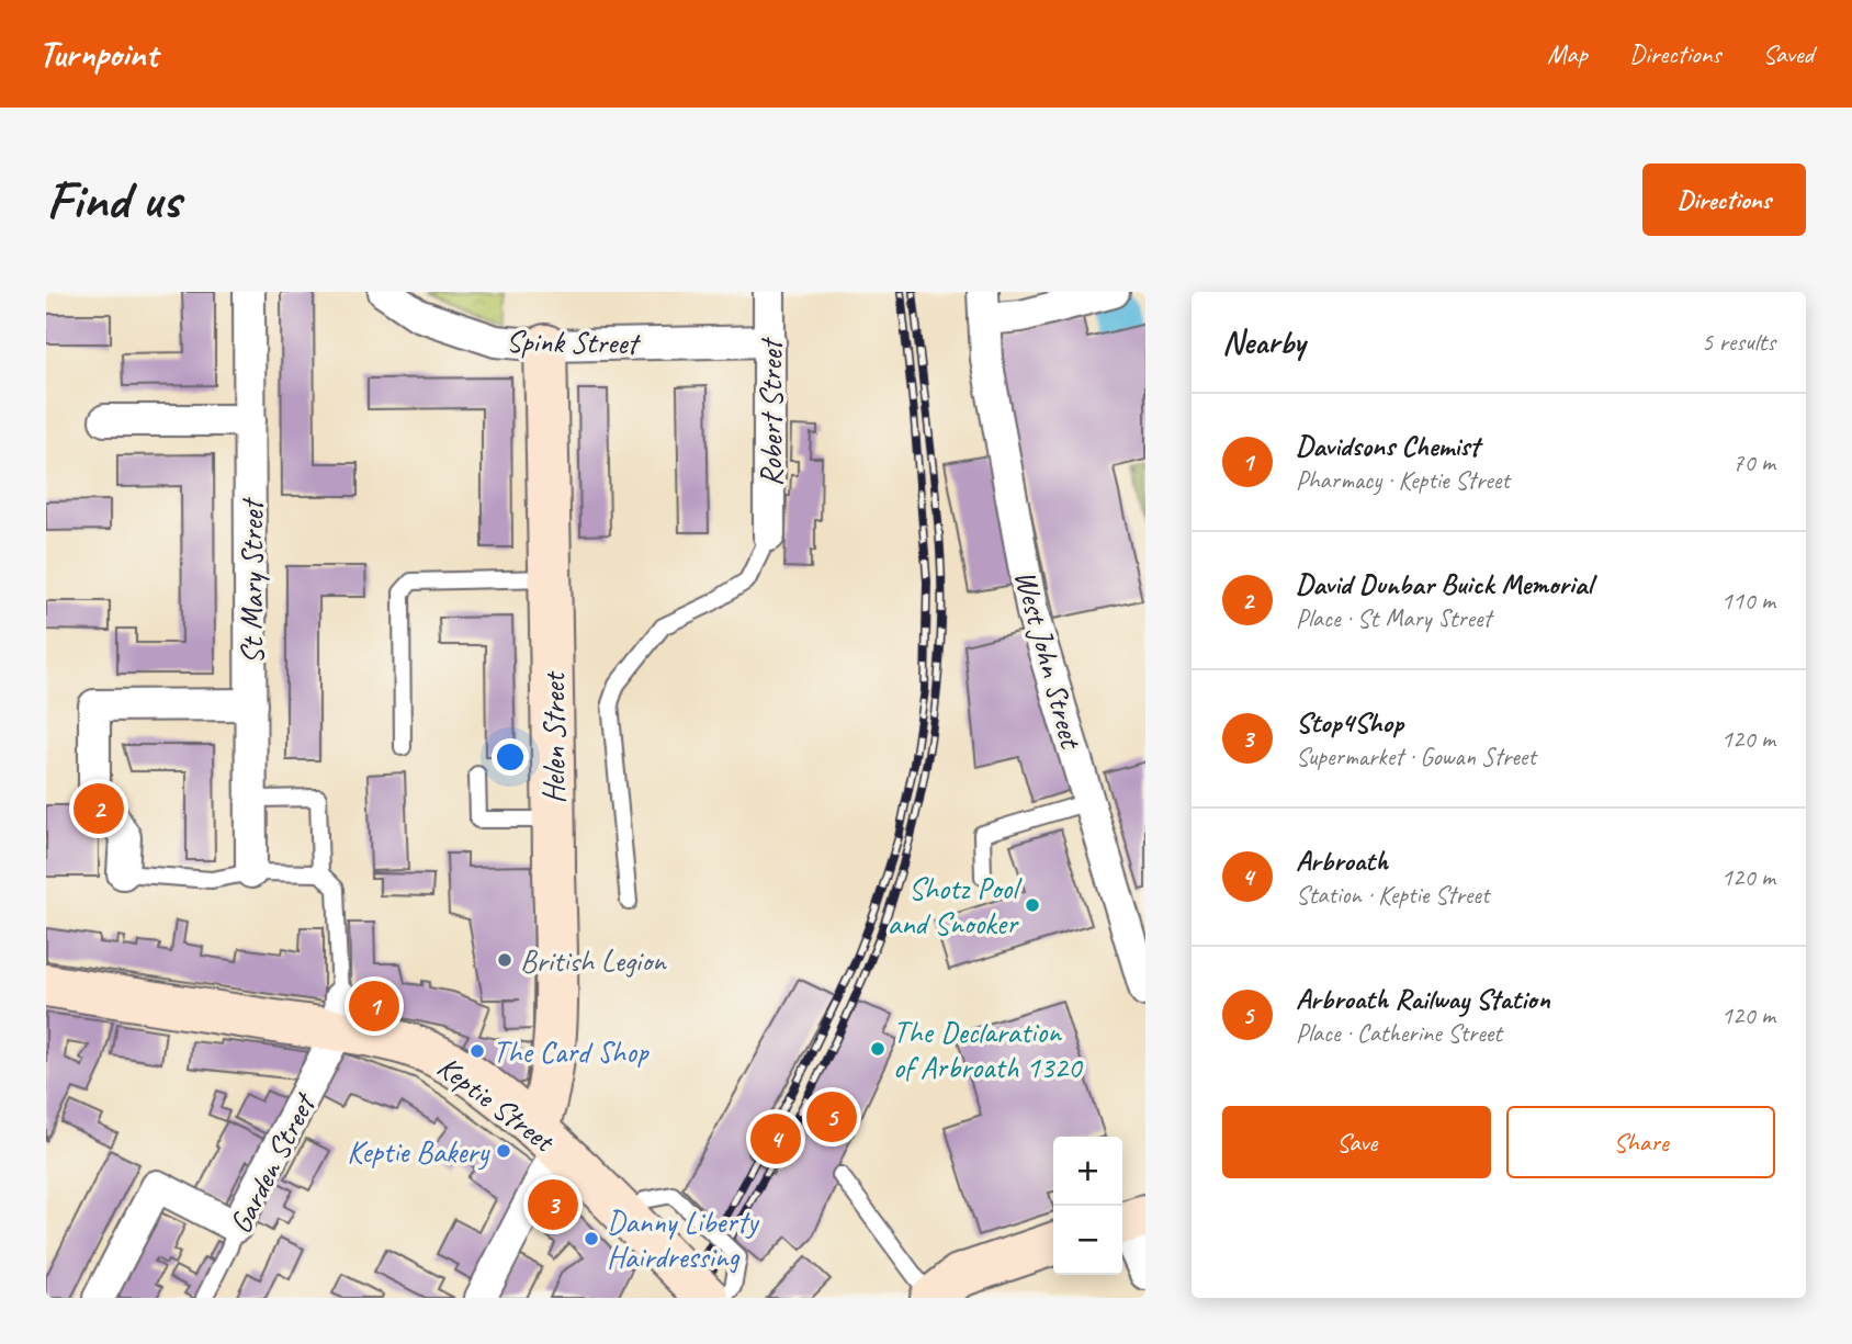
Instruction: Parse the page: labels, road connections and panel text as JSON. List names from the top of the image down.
{
  "streets": {
    "street": [
      "Spink Street",
      "Robert Street",
      "St Mary Street",
      "West John Street",
      "Helen Street",
      "Keptie Street",
      "Garden Street"
    ]
  },
  "crossings": [
    ["Spink Street", "Robert Street"],
    ["Spink Street", "Helen Street"],
    ["Helen Street", "Keptie Street"],
    ["Keptie Street", "Garden Street"]
  ],
  "places": [
    "Shotz Pool and Snooker",
    "British Legion",
    "The Declaration of Arbroath 1320",
    "The Card Shop",
    "Keptie Bakery",
    "Danny Liberty Hairdressing"
  ],
  "page": {
    "header": "Turnpoint",
    "nav": ["Map", "Directions", "Saved"],
    "buttons": [
      "Directions",
      ["Save", "Share"]
    ],
    "title": "Find us",
    "heading": ["Nearby", "5 results"],
    "list": [
      {
        "mark": "1",
        "name": "Davidsons Chemist",
        "note": "Pharmacy · Keptie Street",
        "value": "70 m"
      },
      {
        "mark": "2",
        "name": "David Dunbar Buick Memorial",
        "note": "Place · St Mary Street",
        "value": "110 m"
      },
      {
        "mark": "3",
        "name": "Stop4Shop",
        "note": "Supermarket · Gowan Street",
        "value": "120 m"
      },
      {
        "mark": "4",
        "name": "Arbroath",
        "note": "Station · Keptie Street",
        "value": "120 m"
      },
      {
        "mark": "5",
        "name": "Arbroath Railway Station",
        "note": "Place · Catherine Street",
        "value": "120 m"
      }
    ],
    "pins": [
      "2",
      "1",
      "5",
      "4",
      "3"
    ],
    "map_buttons": ["+", "−"]
  }
}
